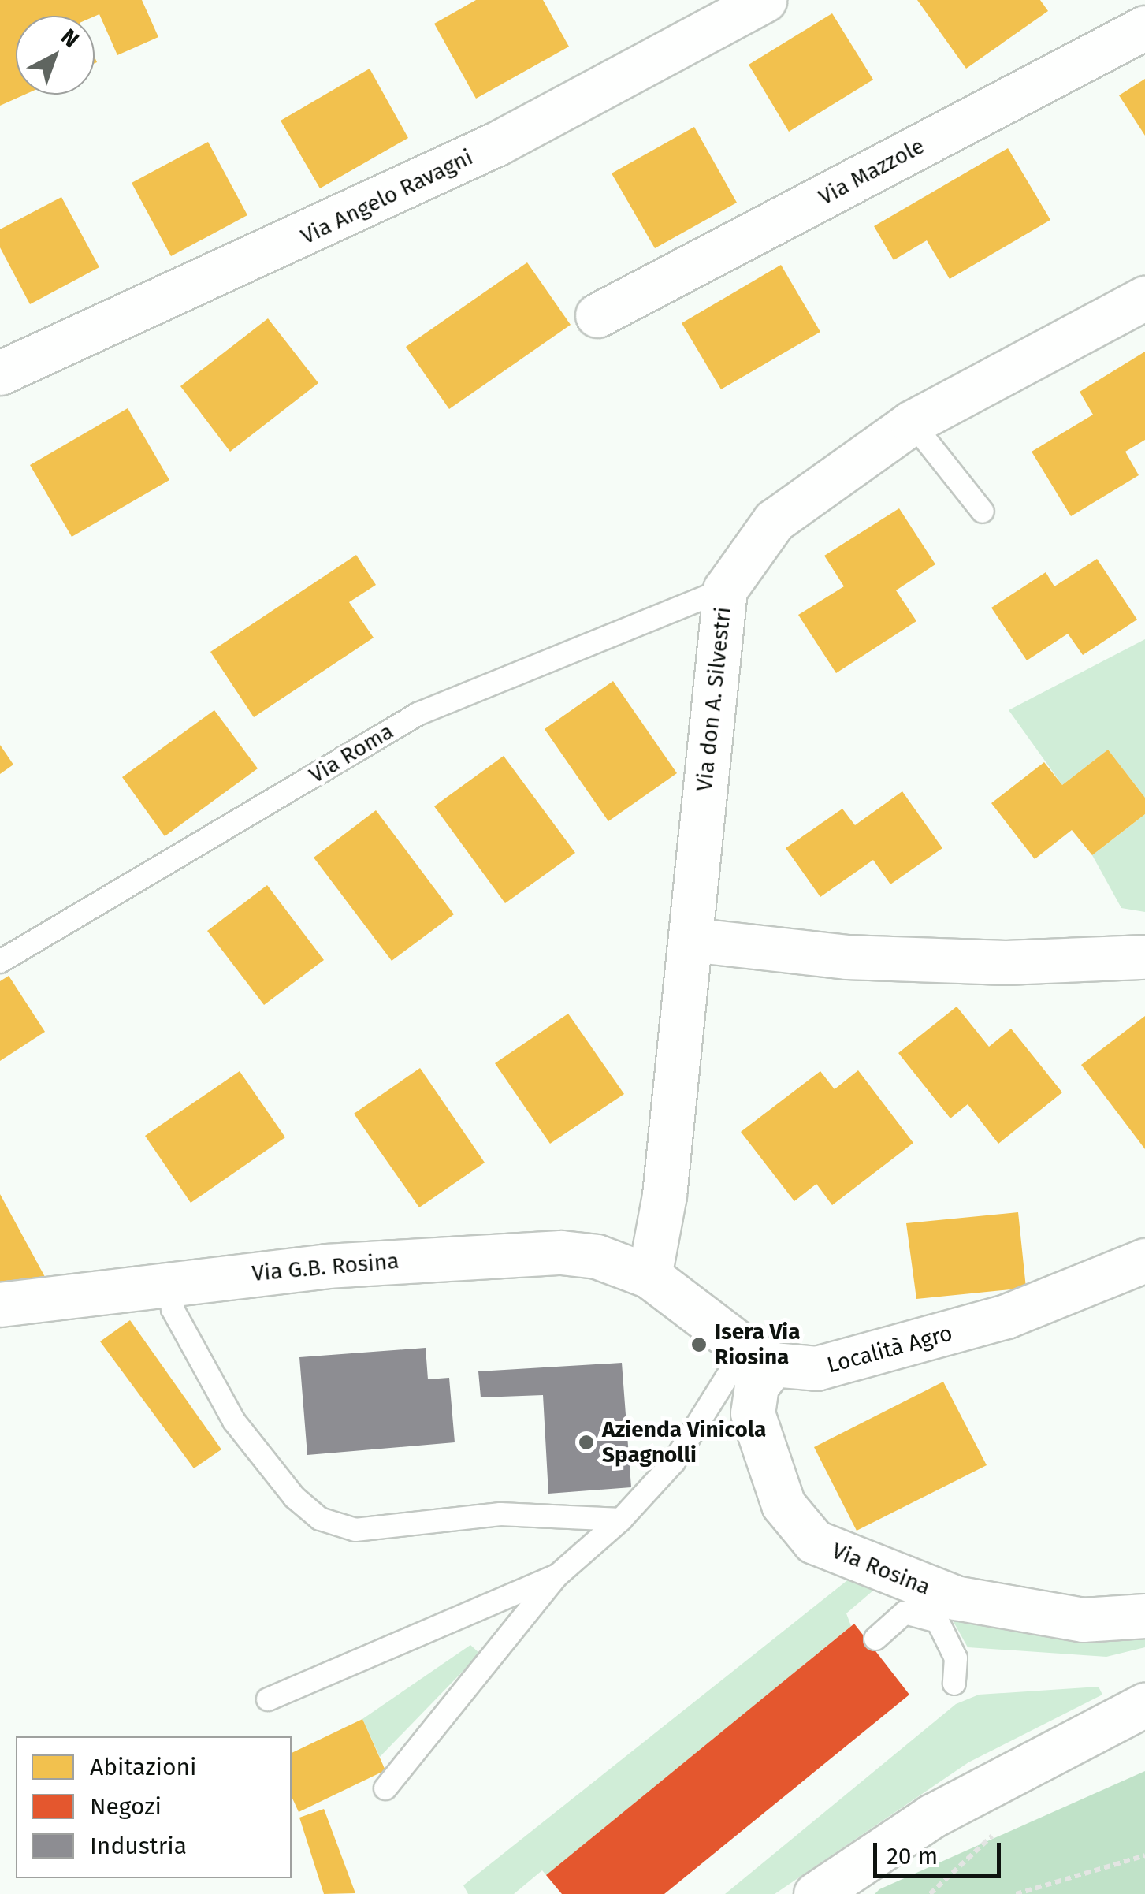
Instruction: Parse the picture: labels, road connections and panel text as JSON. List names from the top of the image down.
{
  "streets": {
    "street": [
      "Via Mazzole",
      "Via Angelo Ravagni",
      "Via don A. Silvestri",
      "Via G.B. Rosina",
      "Località Agro",
      "Via Rosina"
    ],
    "lane": ["Via Roma"]
  },
  "crossings": [
    ["Via don A. Silvestri", "Via Roma"],
    ["Via don A. Silvestri", "Via G.B. Rosina"],
    ["Località Agro", "Via Rosina"]
  ],
  "places": ["Isera Via Riosina", "Azienda Vinicola Spagnolli"],
  "legend": ["Abitazioni", "Negozi", "Industria"],
  "scale_bar": "20 m",
  "north": "top right"
}
